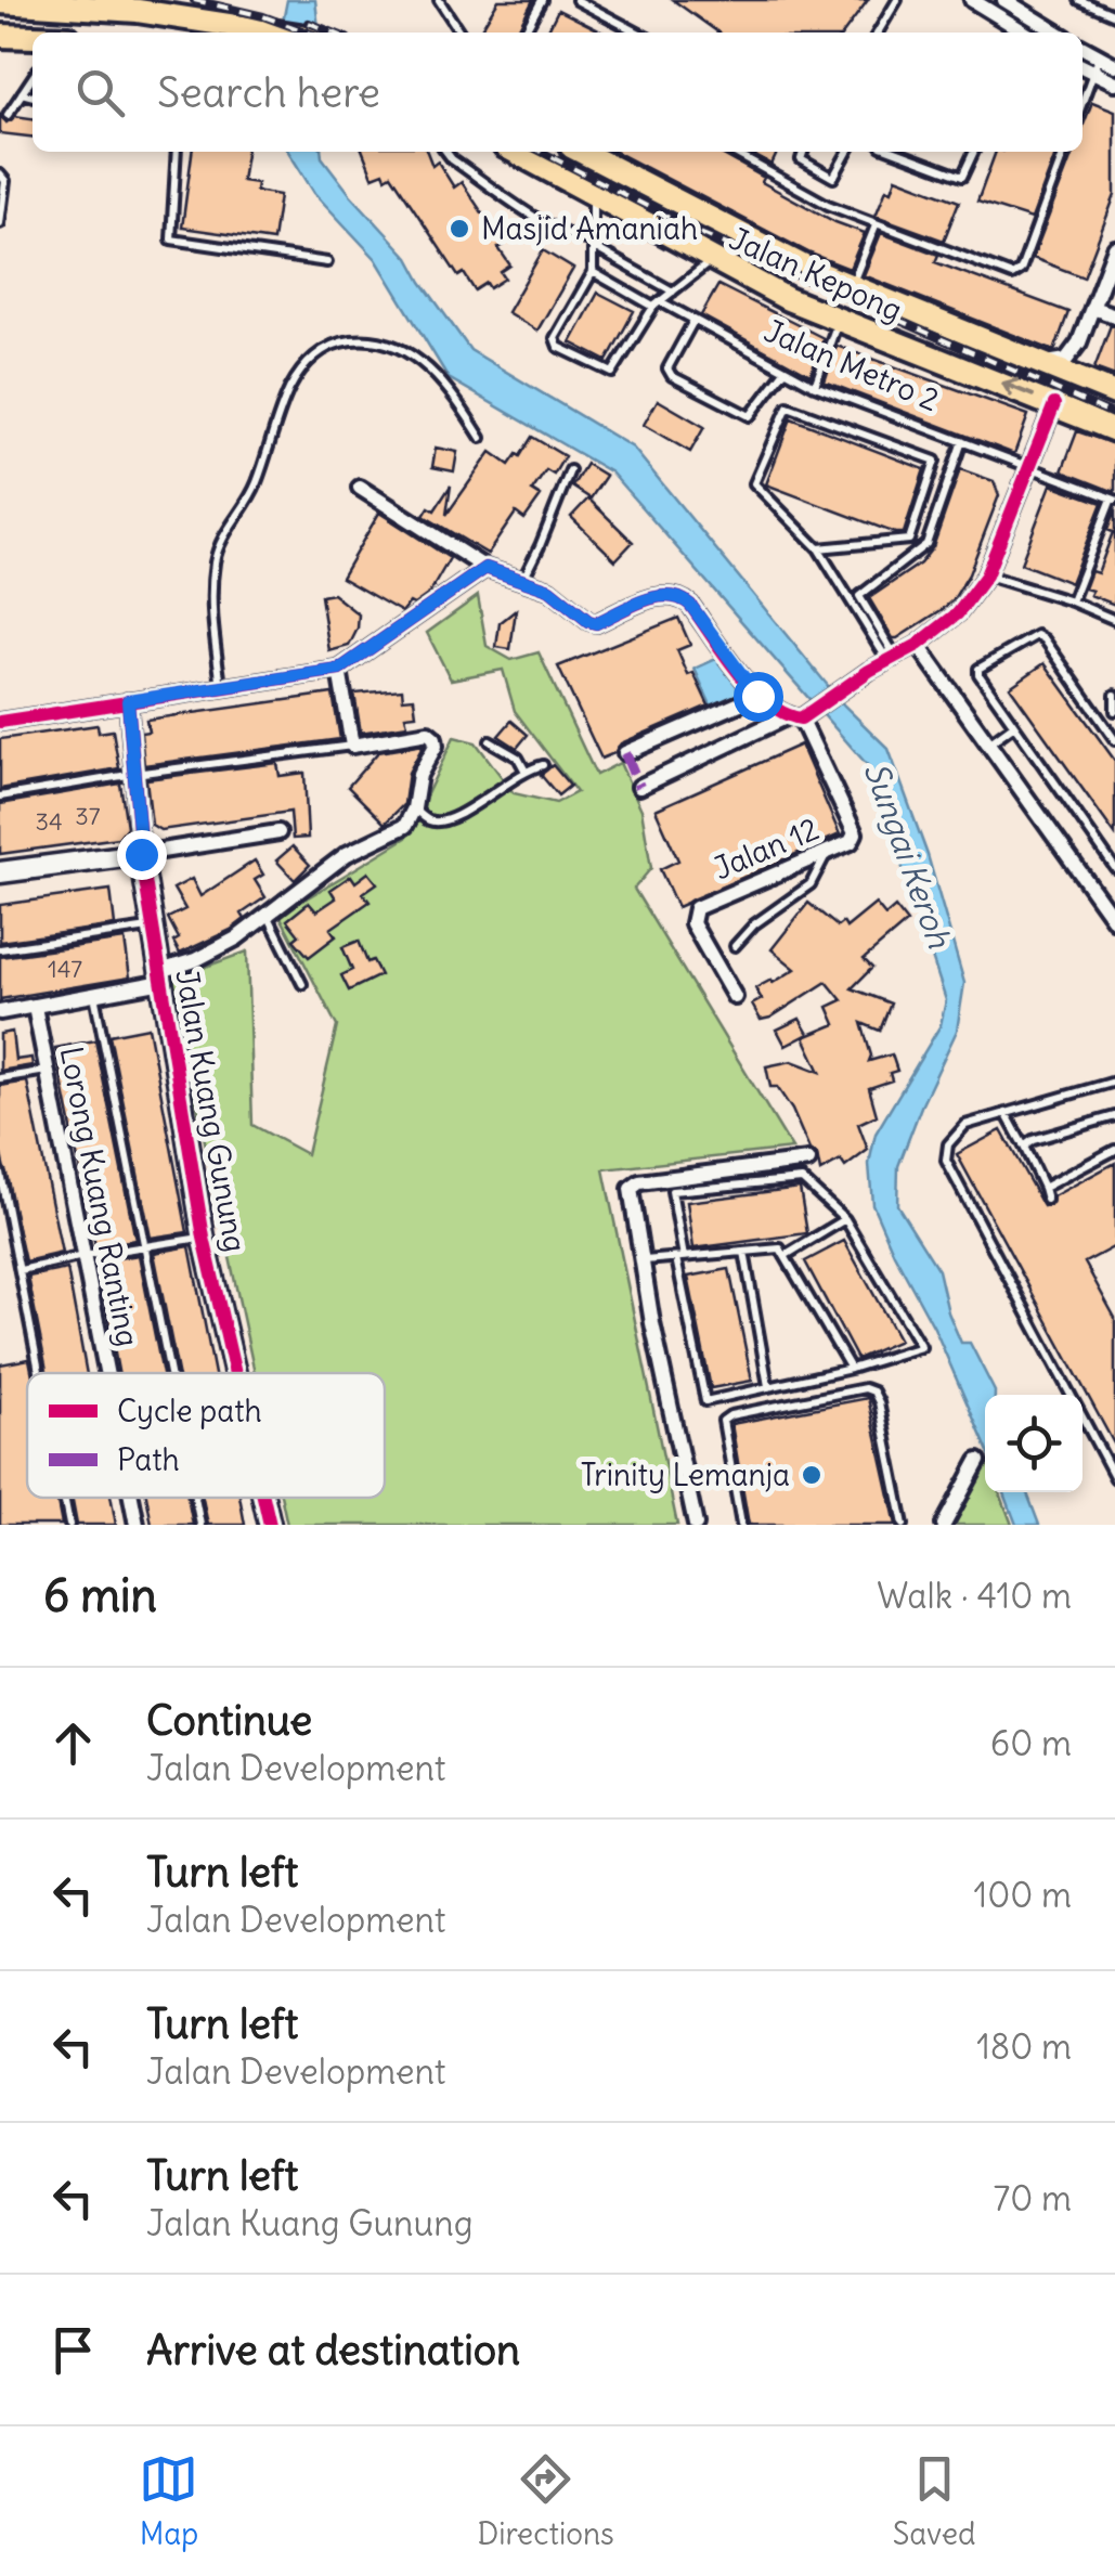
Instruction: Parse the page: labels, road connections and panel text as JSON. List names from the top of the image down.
{
  "streets": {
    "main road": ["Jalan Kepong"],
    "street": ["Jalan 12", "Jalan Kuang Gunung", "Lorong Kuang Ranting"],
    "lane": ["Jalan Metro 2"]
  },
  "water": ["Sungai Keroh"],
  "places": ["Masjid Amaniah", "Trinity Lemanja"],
  "house_numbers": ["37", "34", "147"],
  "legend": ["Cycle path", "Path"],
  "page": {
    "search": "Search here",
    "heading": ["6 min", "Walk · 410 m"],
    "list": [
      ["Continue", "Jalan Development", "60 m"],
      ["Turn left", "Jalan Development", "100 m"],
      ["Turn left", "Jalan Development", "180 m"],
      ["Turn left", "Jalan Kuang Gunung", "70 m"],
      "Arrive at destination"
    ],
    "nav": ["Map", "Directions", "Saved"]
  }
}
